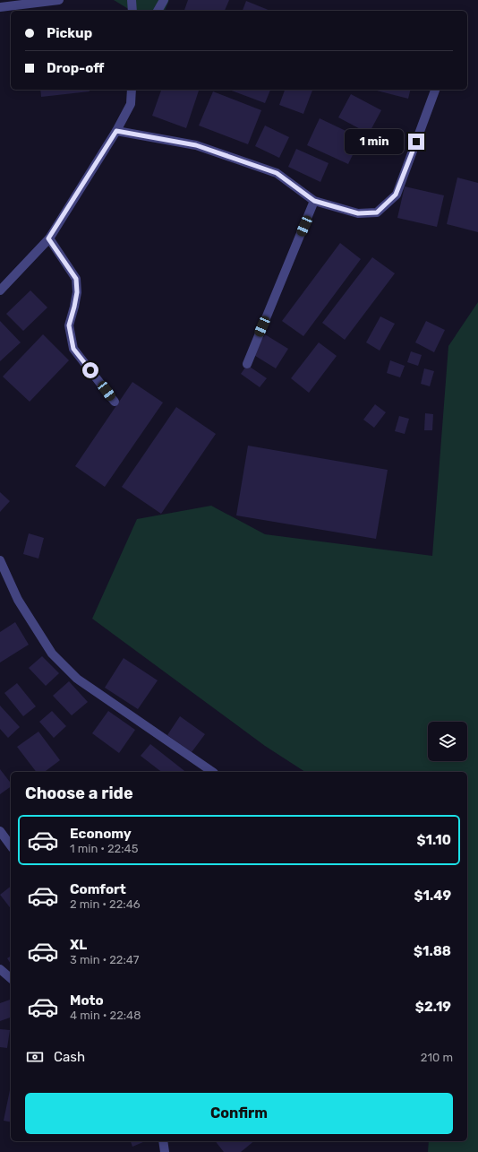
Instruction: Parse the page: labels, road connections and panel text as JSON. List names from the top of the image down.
{
  "page": {
    "banner": ["Pickup", "Drop-off"],
    "bubble": "1 min",
    "heading": "Choose a ride",
    "list": [
      {
        "name": "Economy",
        "note": "1 min · 22:45",
        "value": "$1.10"
      },
      {
        "name": "Comfort",
        "note": "2 min · 22:46",
        "value": "$1.49"
      },
      {
        "name": "XL",
        "note": "3 min · 22:47",
        "value": "$1.88"
      },
      {
        "name": "Moto",
        "note": "4 min · 22:48",
        "value": "$2.19"
      }
    ],
    "pay": ["Cash", "210 m"],
    "buttons": "Confirm"
  }
}
